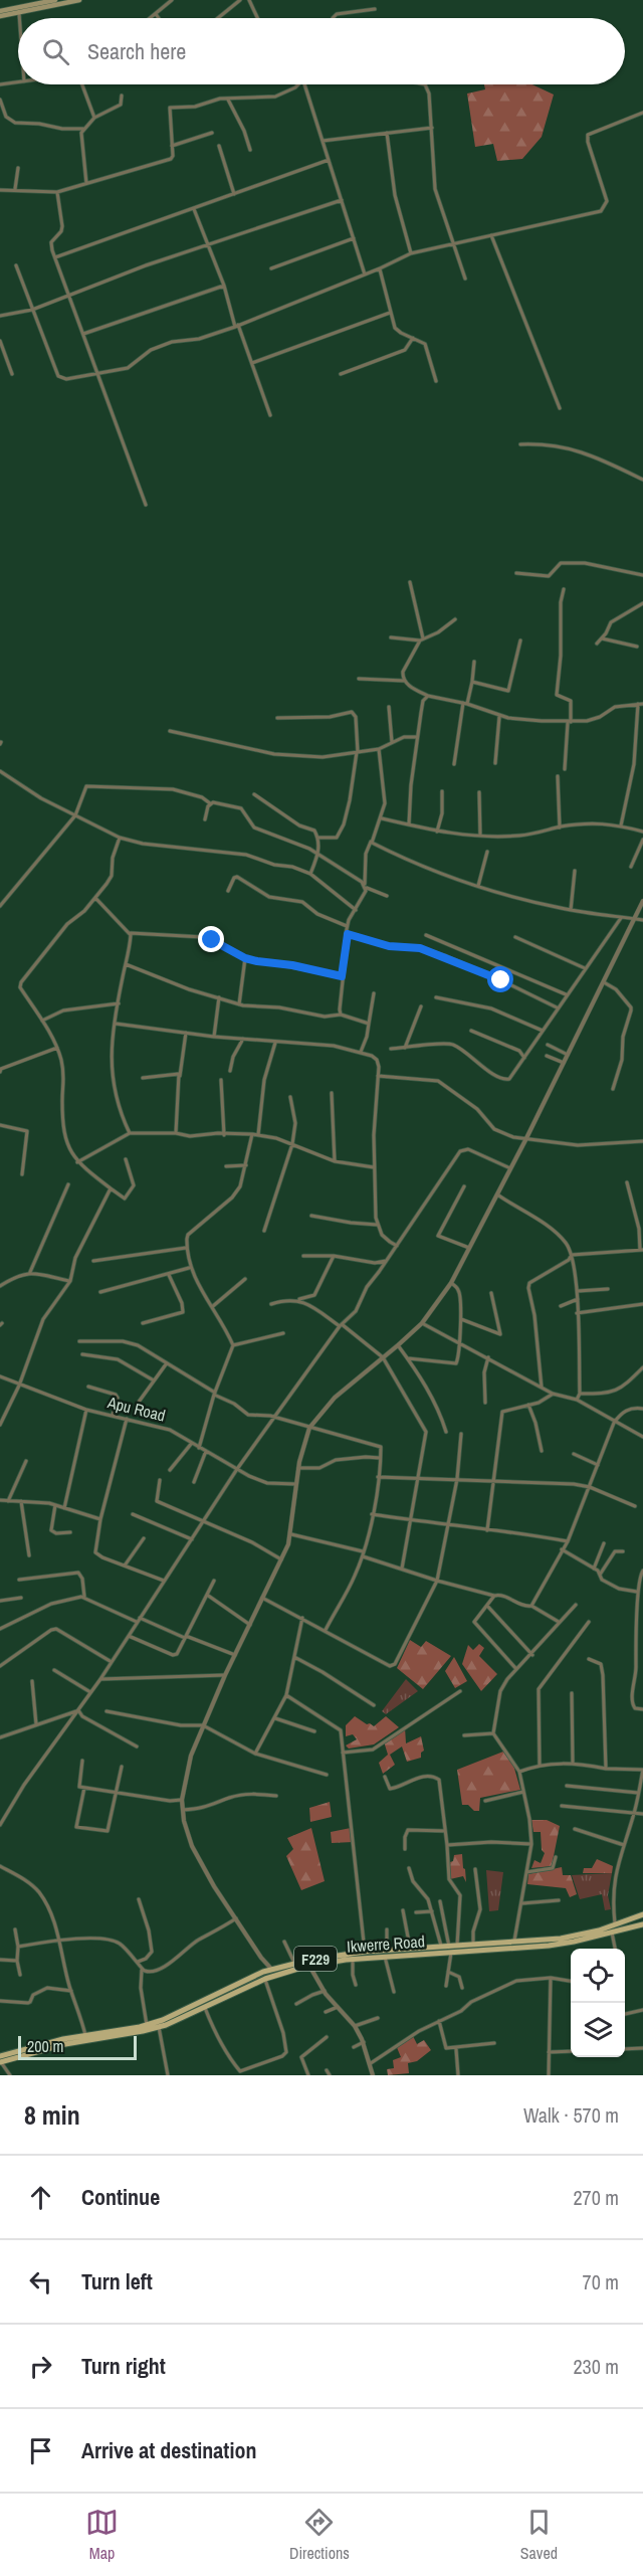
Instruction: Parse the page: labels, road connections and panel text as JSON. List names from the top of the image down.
{
  "streets": {
    "main road": ["Ikwerre Road", "F229"],
    "street": ["Apu Road"]
  },
  "crossings": [
    ["Ikwerre Road", "F229"]
  ],
  "scale_bar": "200 m",
  "page": {
    "search": "Search here",
    "scale": "200 m",
    "heading": ["8 min", "Walk · 570 m"],
    "list": [
      ["Continue", "270 m"],
      ["Turn left", "70 m"],
      ["Turn right", "230 m"],
      "Arrive at destination"
    ],
    "nav": ["Map", "Directions", "Saved"]
  }
}
